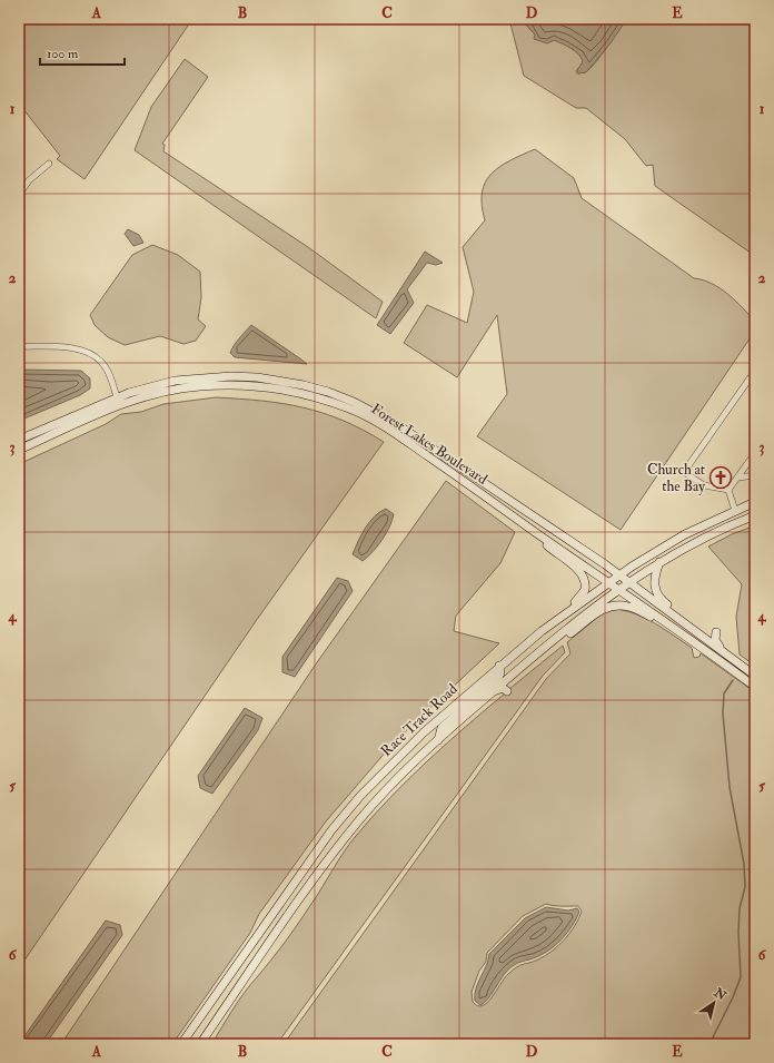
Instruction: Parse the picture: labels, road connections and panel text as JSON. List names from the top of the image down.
{
  "streets": {
    "main road": ["Forest Lakes Boulevard", "Race Track Road"]
  },
  "crossings": [
    ["Forest Lakes Boulevard", "Race Track Road"]
  ],
  "places": {
    "church": ["Church at the Bay"]
  },
  "scale_bar": "100 m",
  "north": "top right",
  "grid": {
    "columns": [
      "A",
      "B",
      "C",
      "D",
      "E"
    ],
    "rows": [
      "1",
      "2",
      "3",
      "4",
      "5",
      "6"
    ]
  }
}
